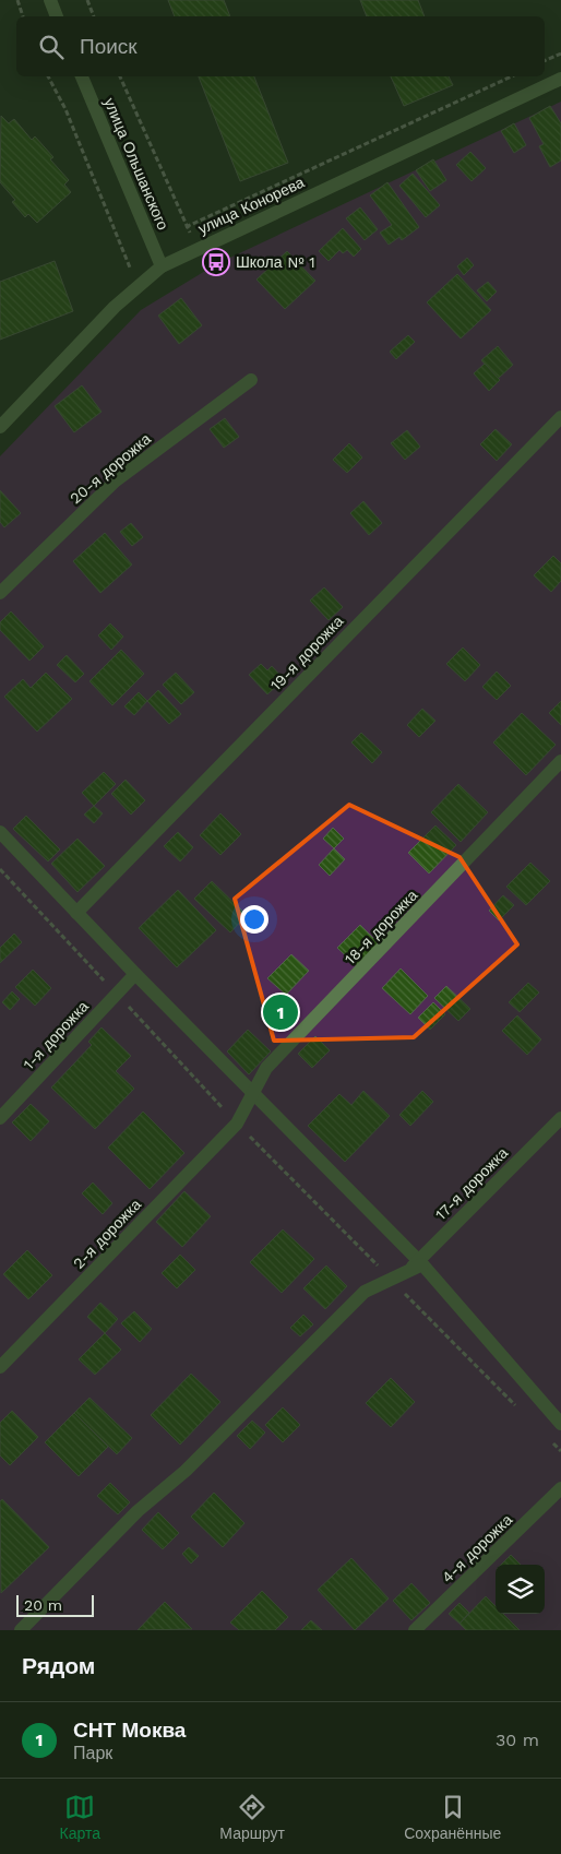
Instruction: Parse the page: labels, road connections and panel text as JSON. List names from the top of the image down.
{
  "streets": {
    "street": [
      "улица Ольшанского",
      "улица Конорева",
      "20-я дорожка",
      "19-я дорожка",
      "18-я дорожка",
      "1-я дорожка",
      "17-я дорожка",
      "2-я дорожка",
      "4-я дорожка"
    ]
  },
  "crossings": [
    ["улица Ольшанского", "улица Конорева"],
    ["18-я дорожка", "2-я дорожка"]
  ],
  "places": {
    "bus stop": ["Школа № 1"]
  },
  "scale_bar": "20 m",
  "page": {
    "search": "Поиск",
    "pins": "1",
    "scale": "20 m",
    "heading": "Рядом",
    "list": [
      {
        "mark": "1",
        "name": "СНТ Моква",
        "note": "Парк",
        "value": "30 m"
      }
    ],
    "nav": ["Карта", "Маршрут", "Сохранённые"]
  }
}
